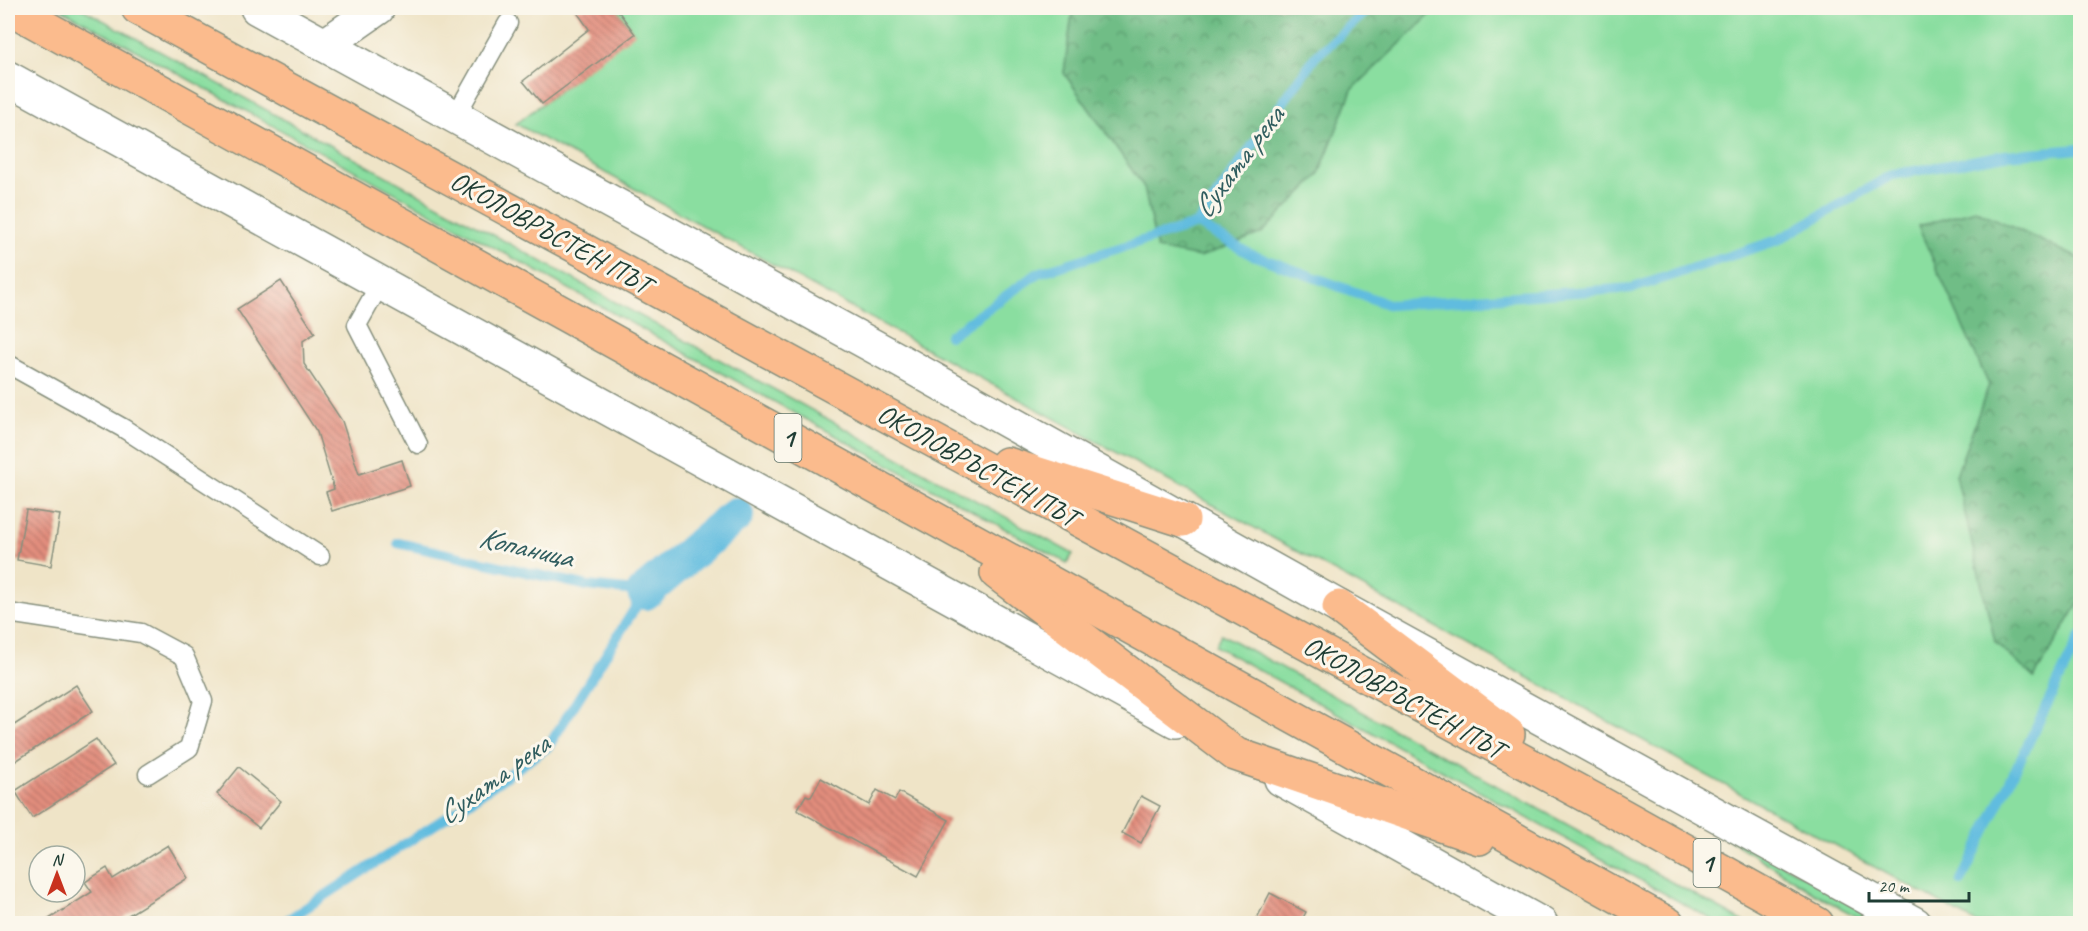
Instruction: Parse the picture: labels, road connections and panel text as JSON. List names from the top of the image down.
{
  "streets": {
    "highway": ["ОКОЛОВРЪСТЕН ПЪТ", "1"]
  },
  "water": ["Сухата река", "Копаница"],
  "scale_bar": "20 m",
  "north": "top"
}
